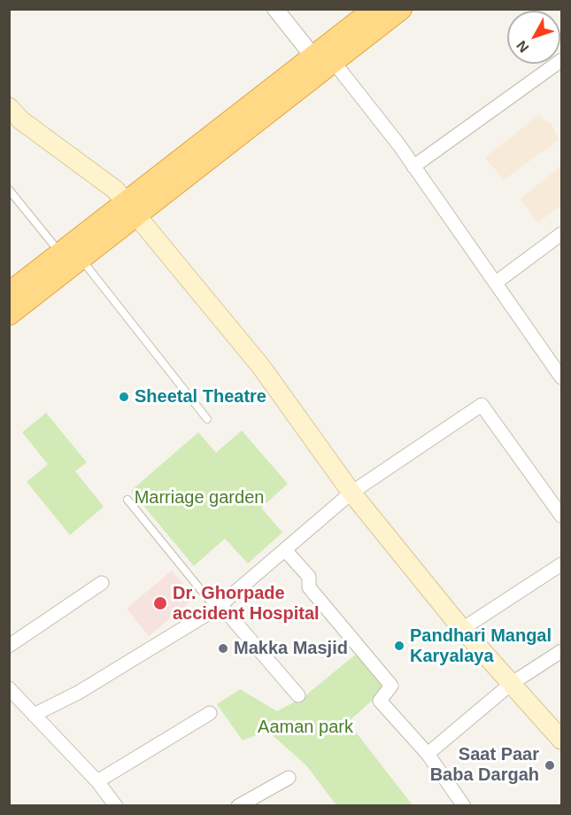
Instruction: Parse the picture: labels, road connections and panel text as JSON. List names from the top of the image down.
{
  "parks": ["Marriage garden", "Aaman park"],
  "places": [
    "Sheetal Theatre",
    "Dr. Ghorpade accident Hospital",
    "Pandhari Mangal Karyalaya",
    "Makka Masjid",
    "Saat Paar Baba Dargah"
  ],
  "north": "bottom left"
}
